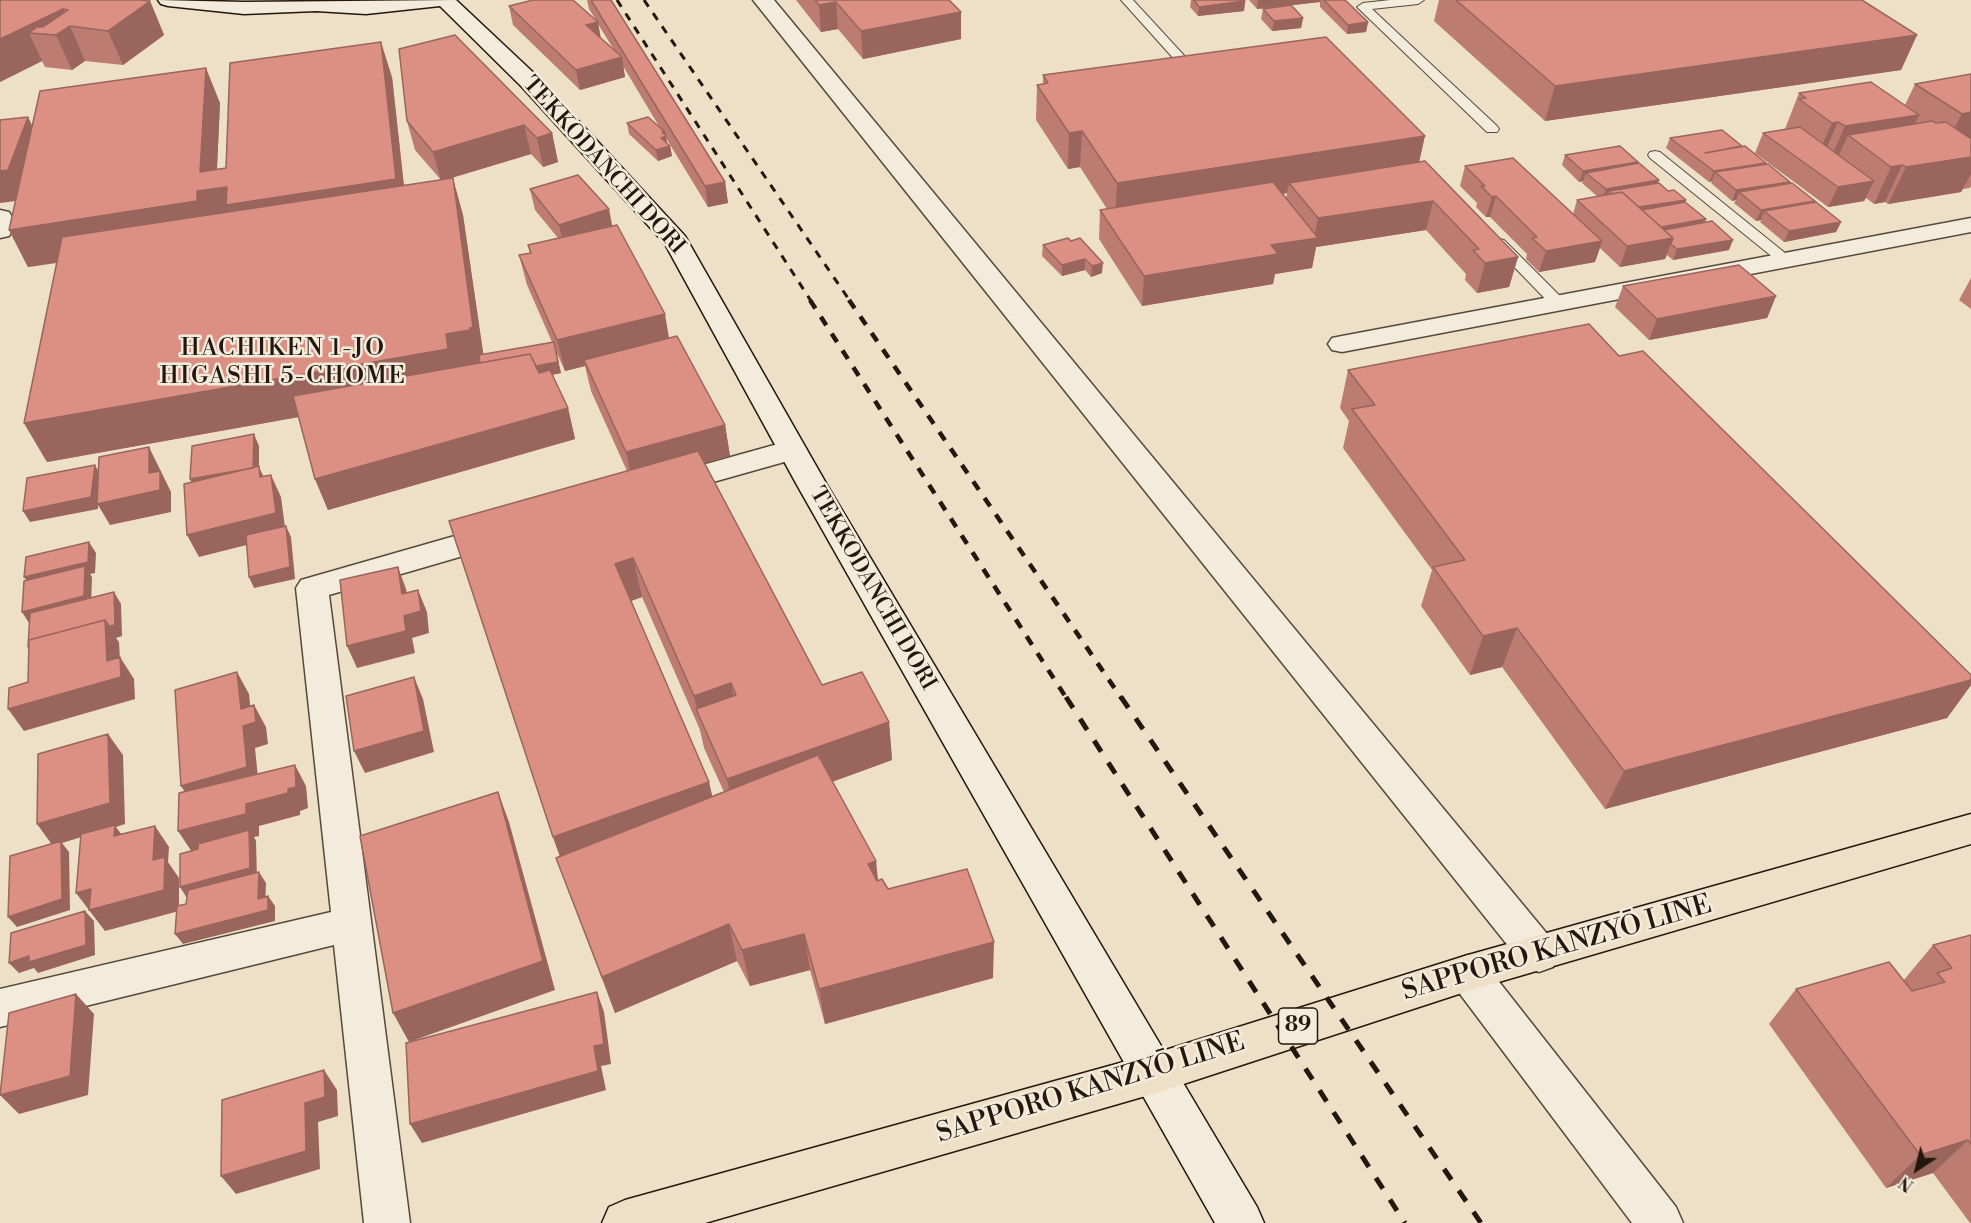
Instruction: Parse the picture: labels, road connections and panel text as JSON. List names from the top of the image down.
{
  "streets": {
    "main road": ["SAPPORO KANZYŌ LINE", "89"],
    "street": ["TEKKODANCHI DORI"]
  },
  "crossings": [
    ["TEKKODANCHI DORI", "SAPPORO KANZYŌ LINE"]
  ],
  "districts": ["HACHIKEN 1-JO HIGASHI 5-CHOME"],
  "north": "bottom left"
}
